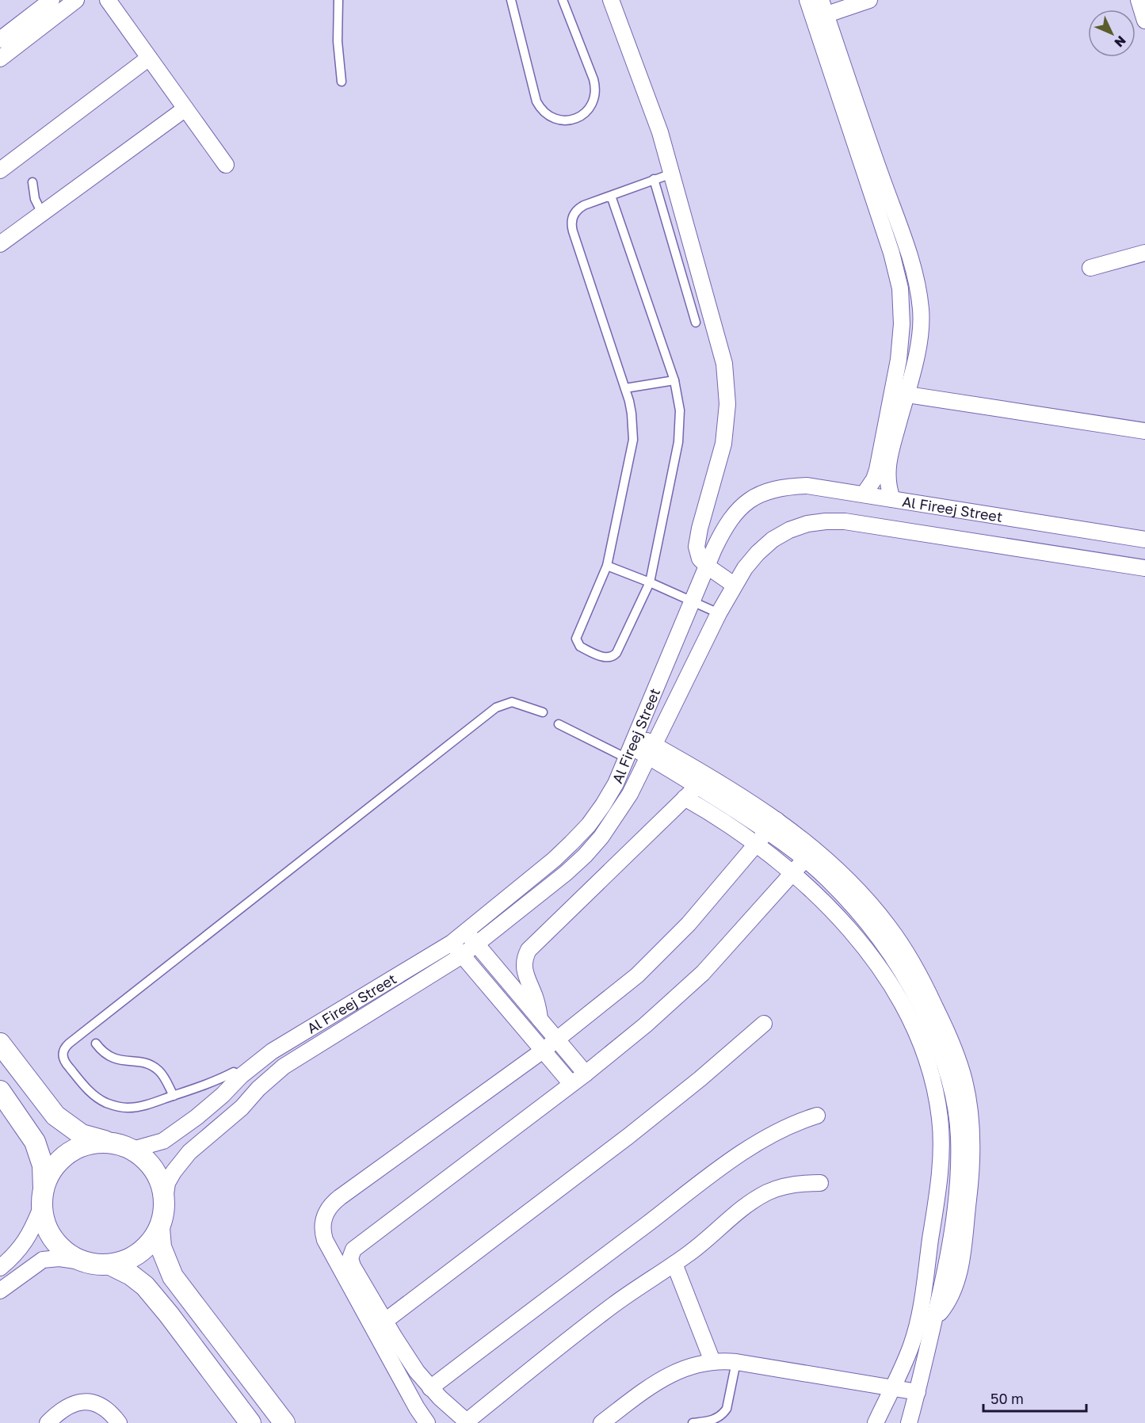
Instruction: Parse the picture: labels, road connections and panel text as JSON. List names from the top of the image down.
{
  "streets": {
    "street": ["Al Fireej Street"]
  },
  "scale_bar": "50 m",
  "north": "bottom right"
}
